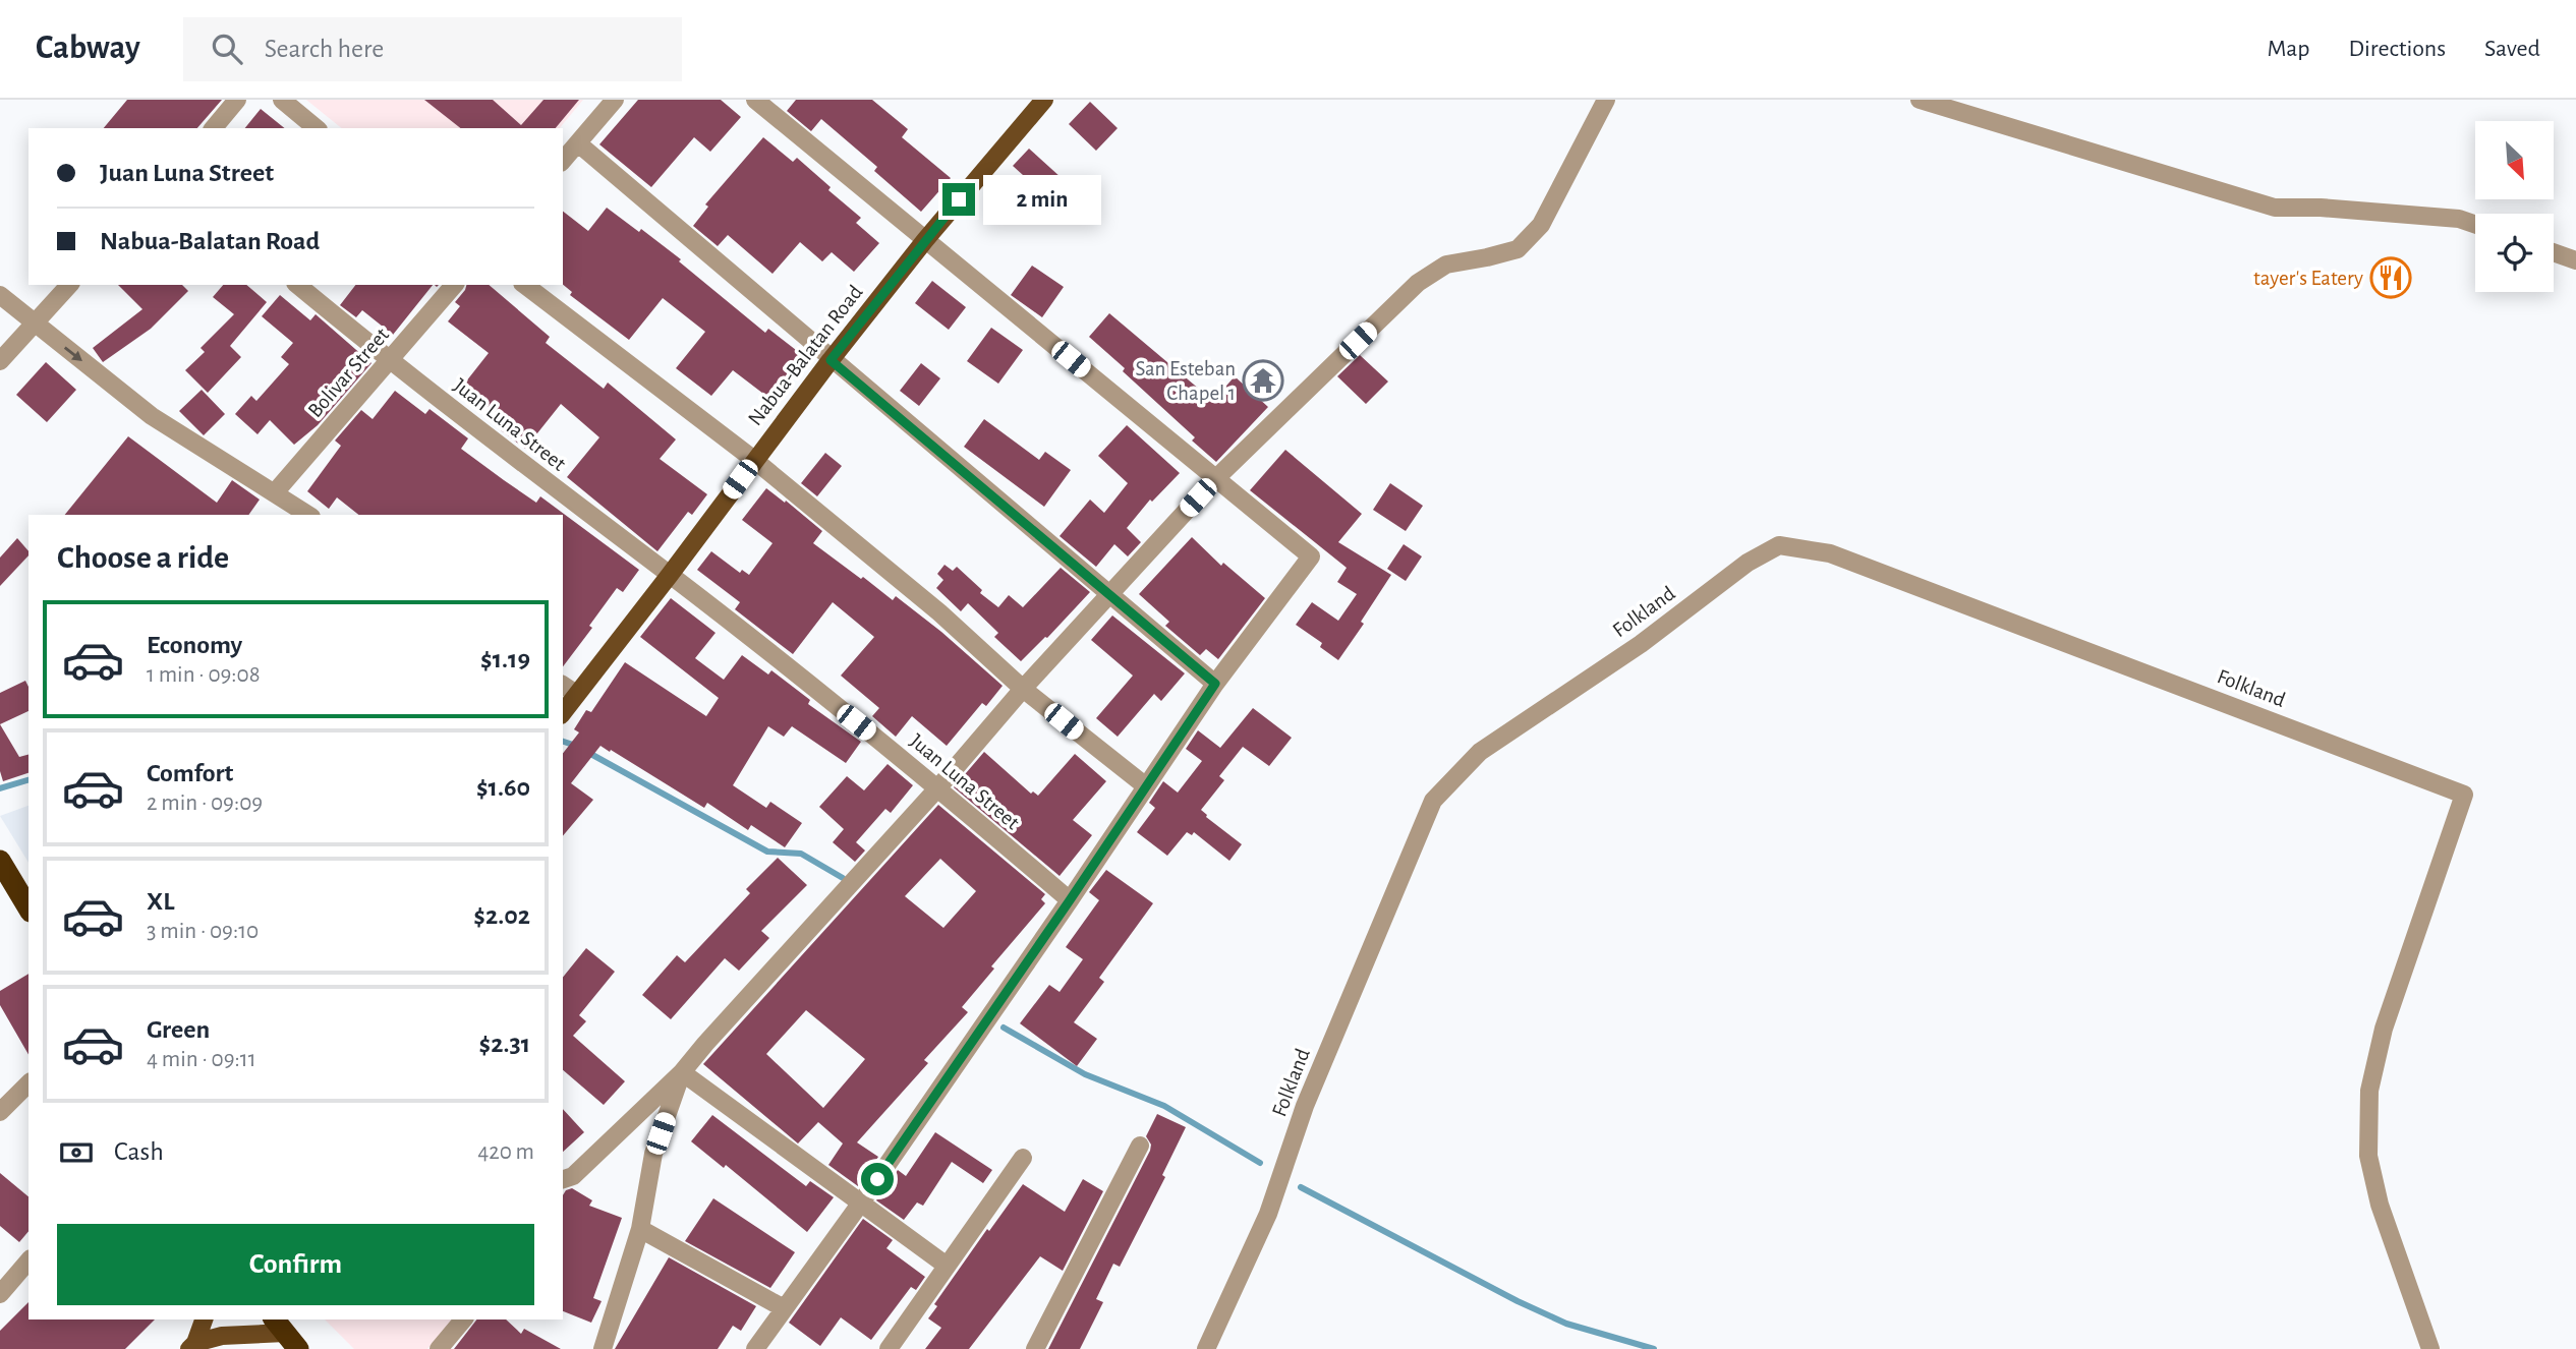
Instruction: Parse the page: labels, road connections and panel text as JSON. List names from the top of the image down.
{
  "streets": {
    "main road": ["Nabua-Balatan Road"],
    "street": ["Bolivar Street", "Juan Luna Street", "Folkland"]
  },
  "crossings": [
    ["Nabua-Balatan Road", "Juan Luna Street"],
    ["Bolivar Street", "Juan Luna Street"]
  ],
  "places": {
    "restaurant": ["tayer's Eatery"],
    "temple": ["San Esteban Chapel 1"]
  },
  "north": "bottom right",
  "page": {
    "header": "Cabway",
    "search": "Search here",
    "nav": ["Map", "Directions", "Saved"],
    "banner": ["Juan Luna Street", "Nabua-Balatan Road"],
    "bubble": "2 min",
    "heading": "Choose a ride",
    "list": [
      {
        "name": "Economy",
        "note": "1 min · 09:08",
        "value": "$1.19"
      },
      {
        "name": "Comfort",
        "note": "2 min · 09:09",
        "value": "$1.60"
      },
      {
        "name": "XL",
        "note": "3 min · 09:10",
        "value": "$2.02"
      },
      {
        "name": "Green",
        "note": "4 min · 09:11",
        "value": "$2.31"
      }
    ],
    "pay": ["Cash", "420 m"],
    "buttons": "Confirm"
  }
}
